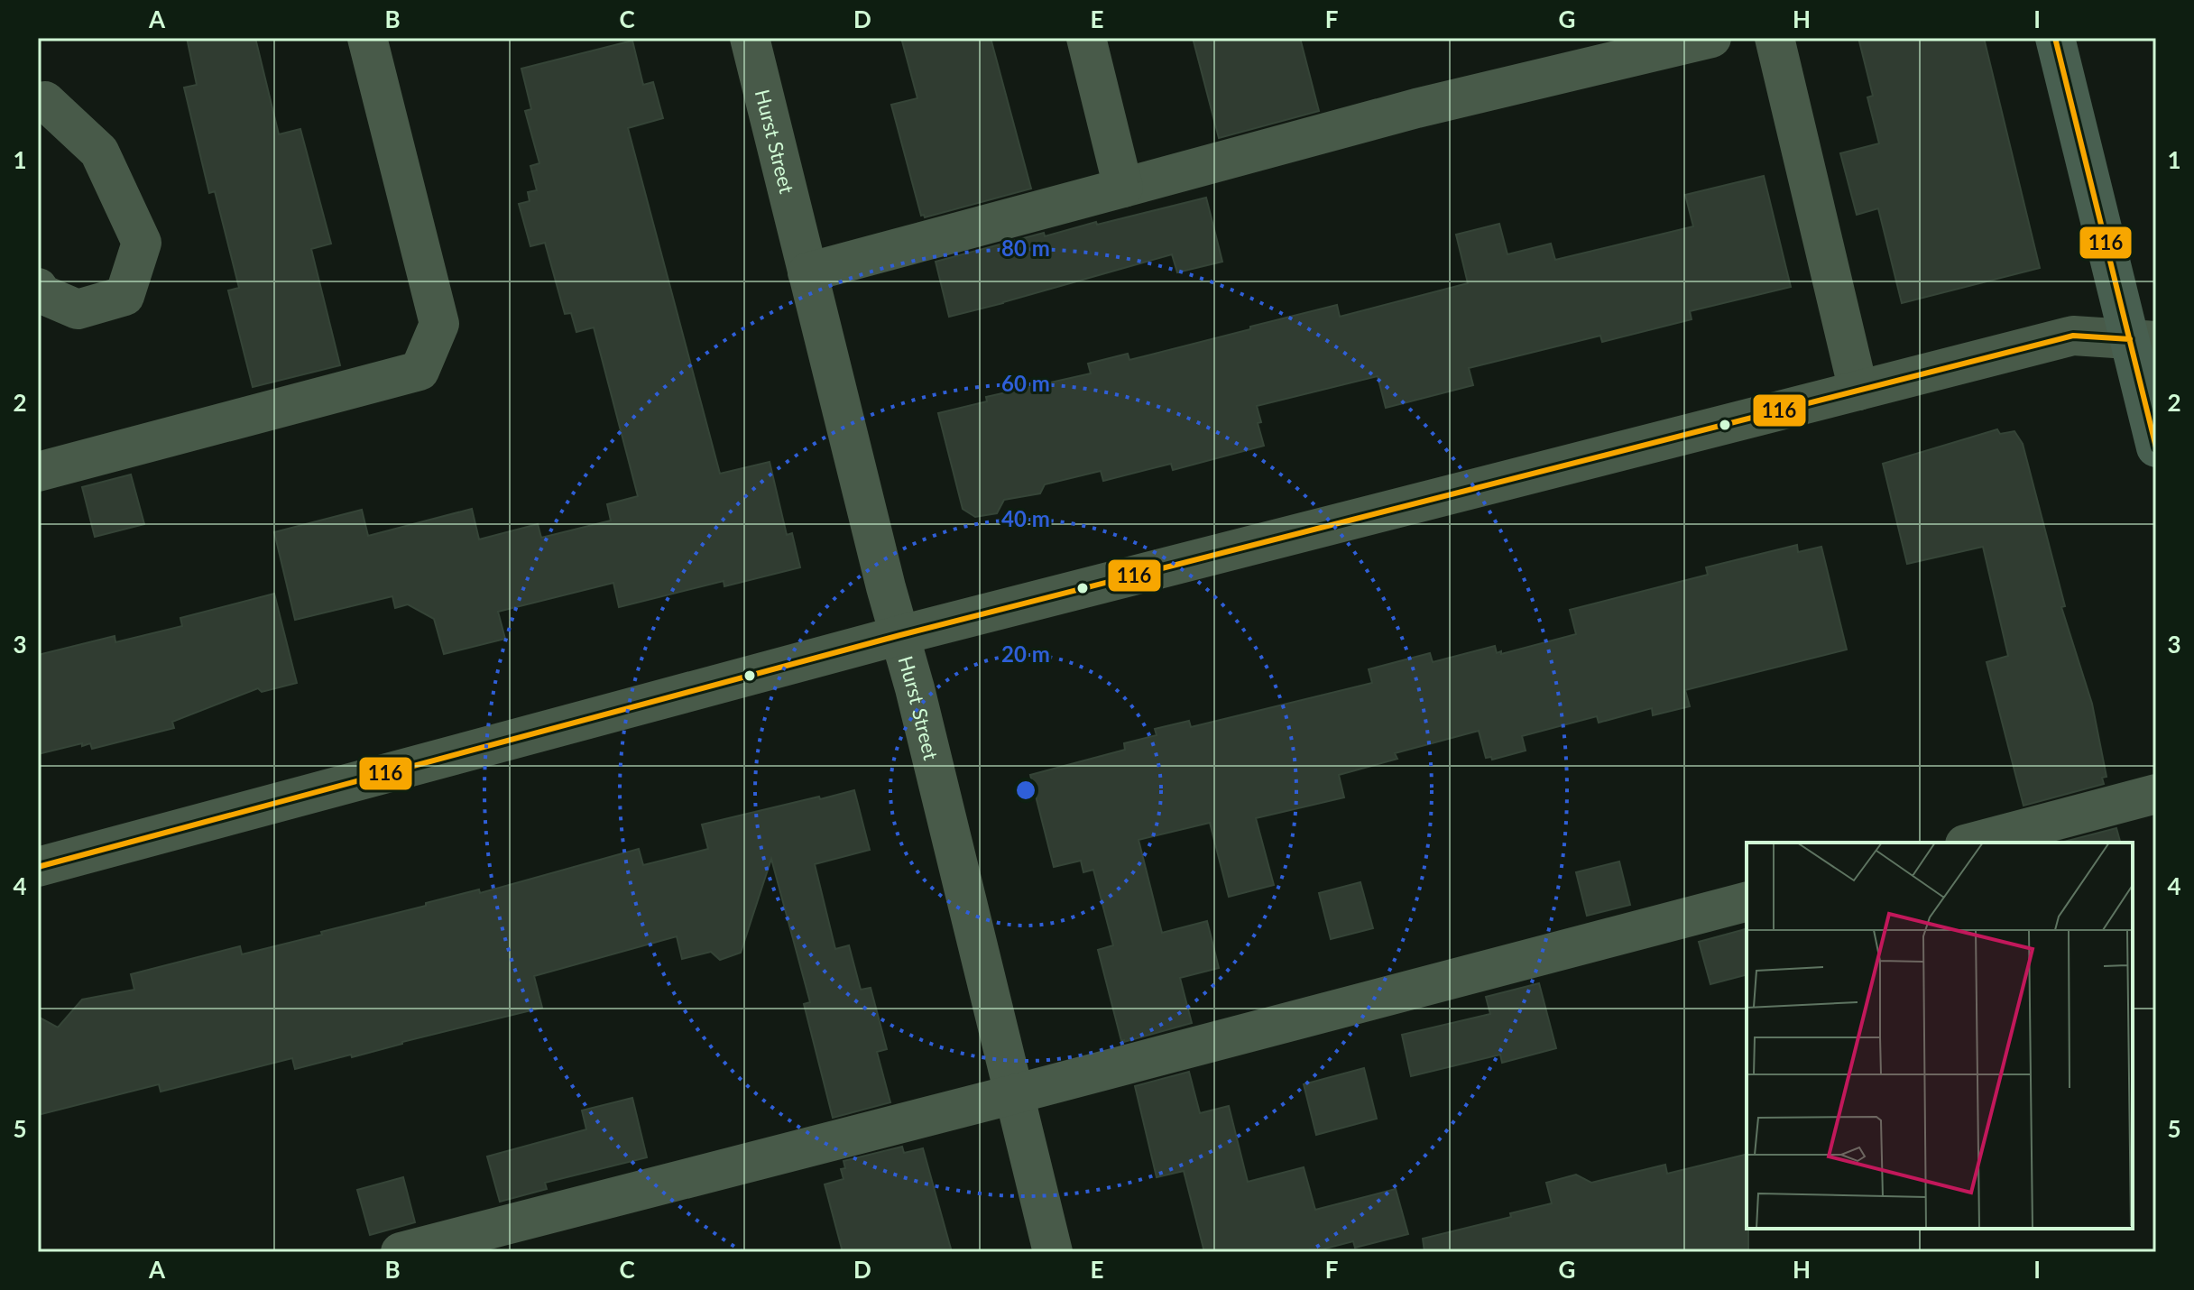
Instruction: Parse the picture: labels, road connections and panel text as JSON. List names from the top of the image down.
{
  "streets": {
    "street": ["Hurst Street"]
  },
  "lines": ["transit line 116"],
  "grid": {
    "columns": [
      "A",
      "B",
      "C",
      "D",
      "E",
      "F",
      "G",
      "H",
      "I"
    ],
    "rows": [
      "1",
      "2",
      "3",
      "4",
      "5"
    ]
  },
  "rings": [
    "80 m",
    "60 m",
    "40 m",
    "20 m"
  ]
}
